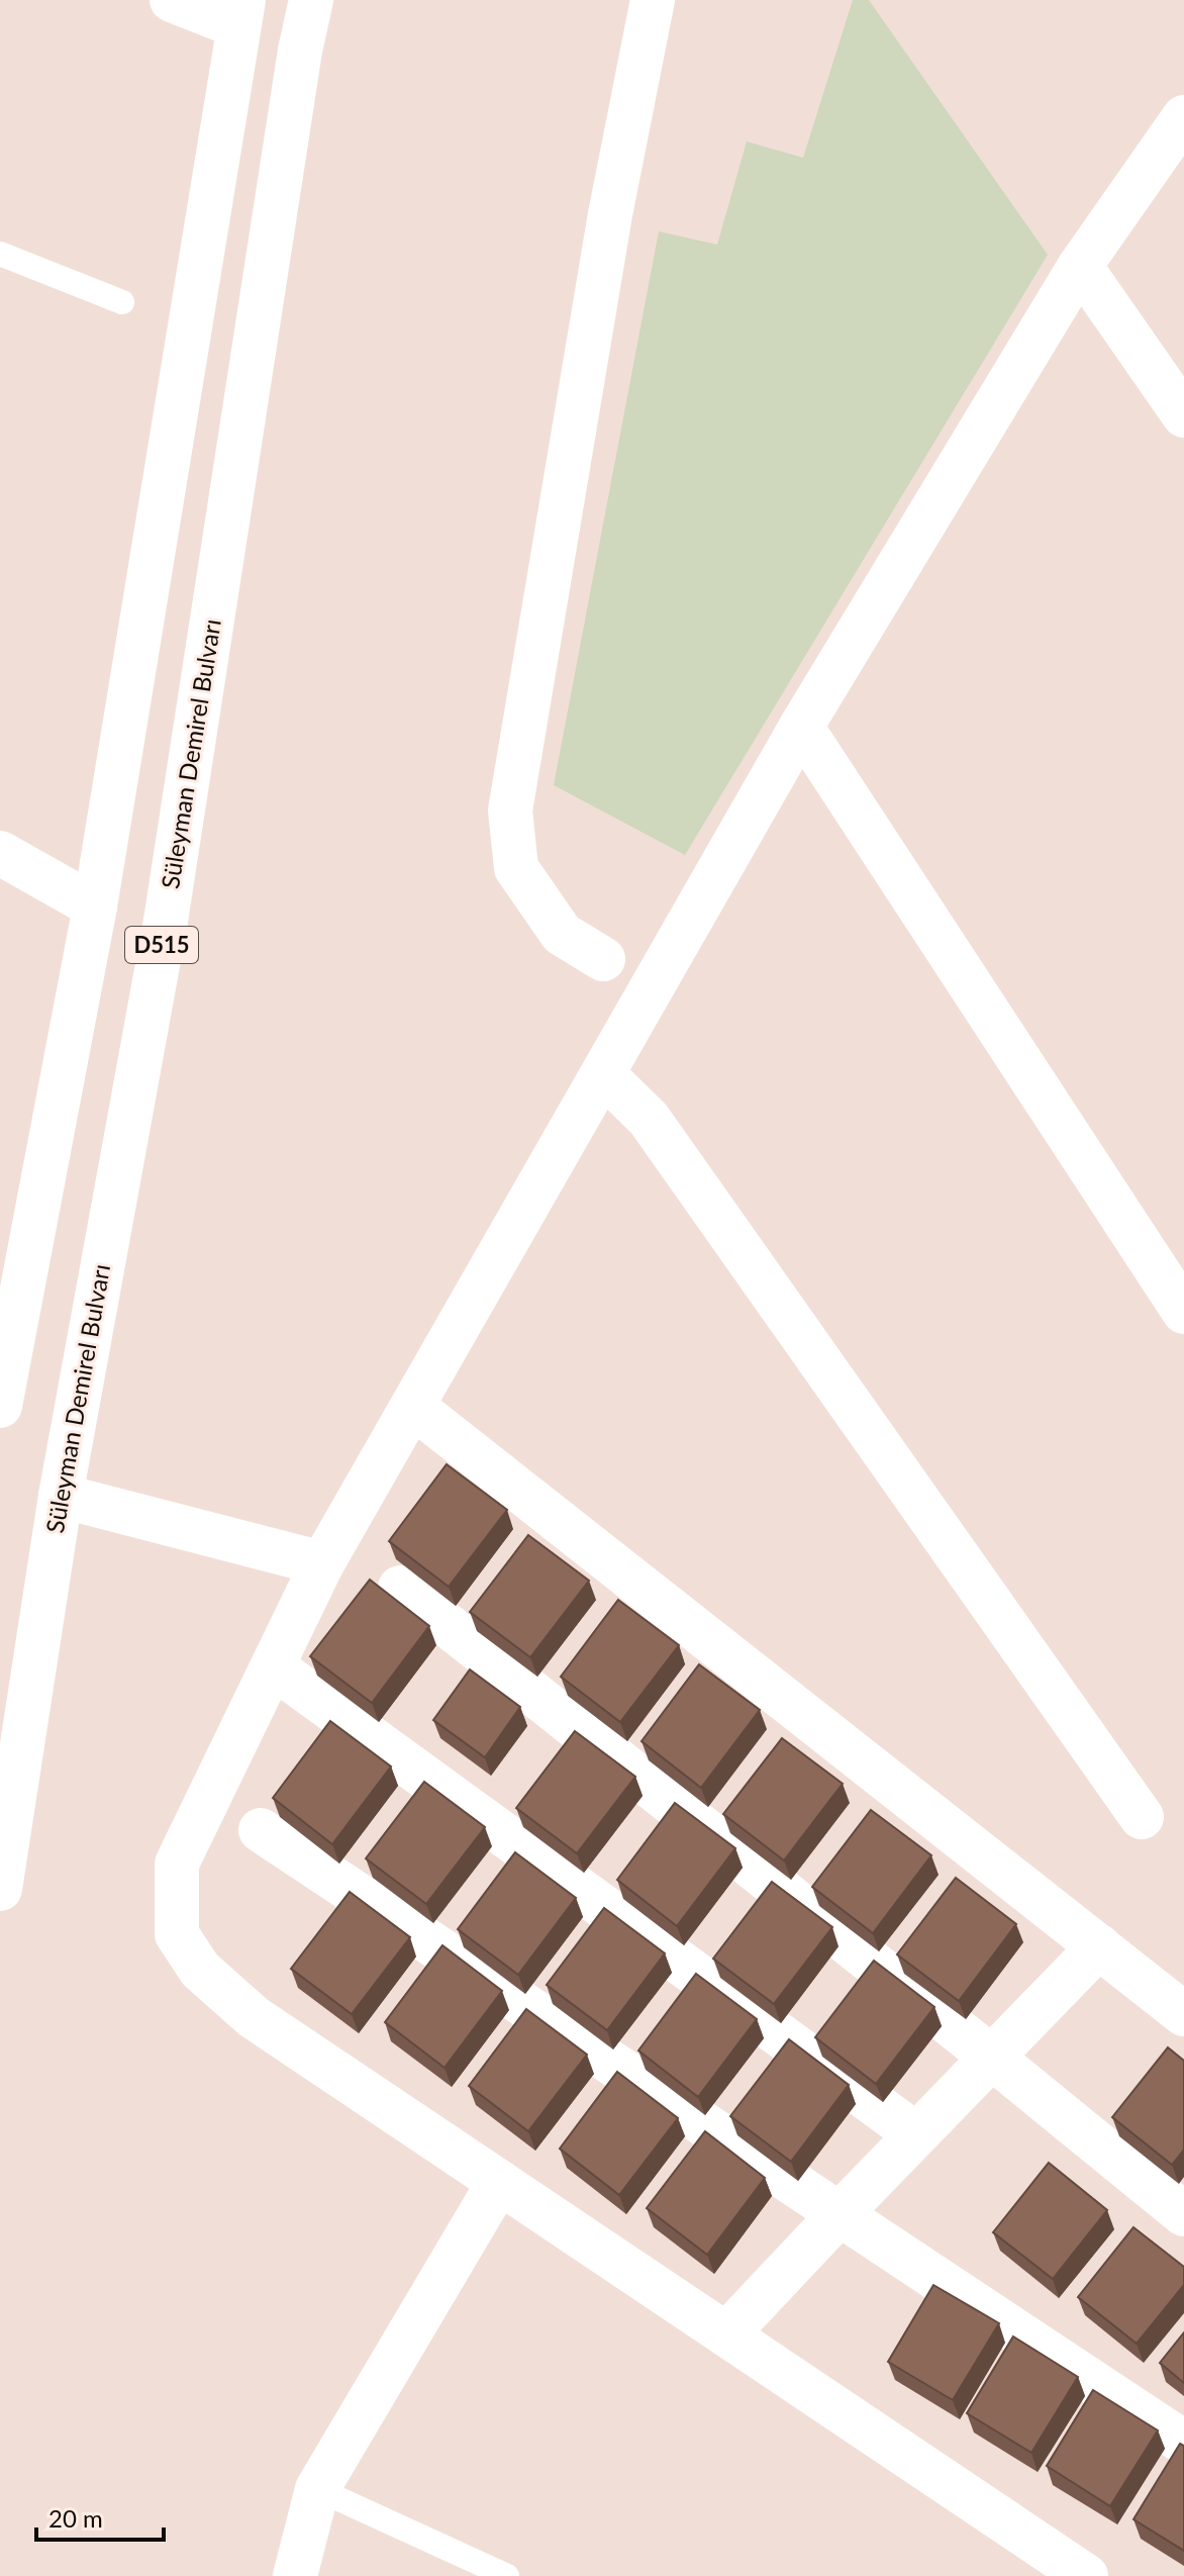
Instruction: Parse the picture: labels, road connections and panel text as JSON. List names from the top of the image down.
{
  "streets": {
    "main road": ["Süleyman Demirel Bulvarı", "D515"]
  },
  "scale_bar": "20 m"
}
